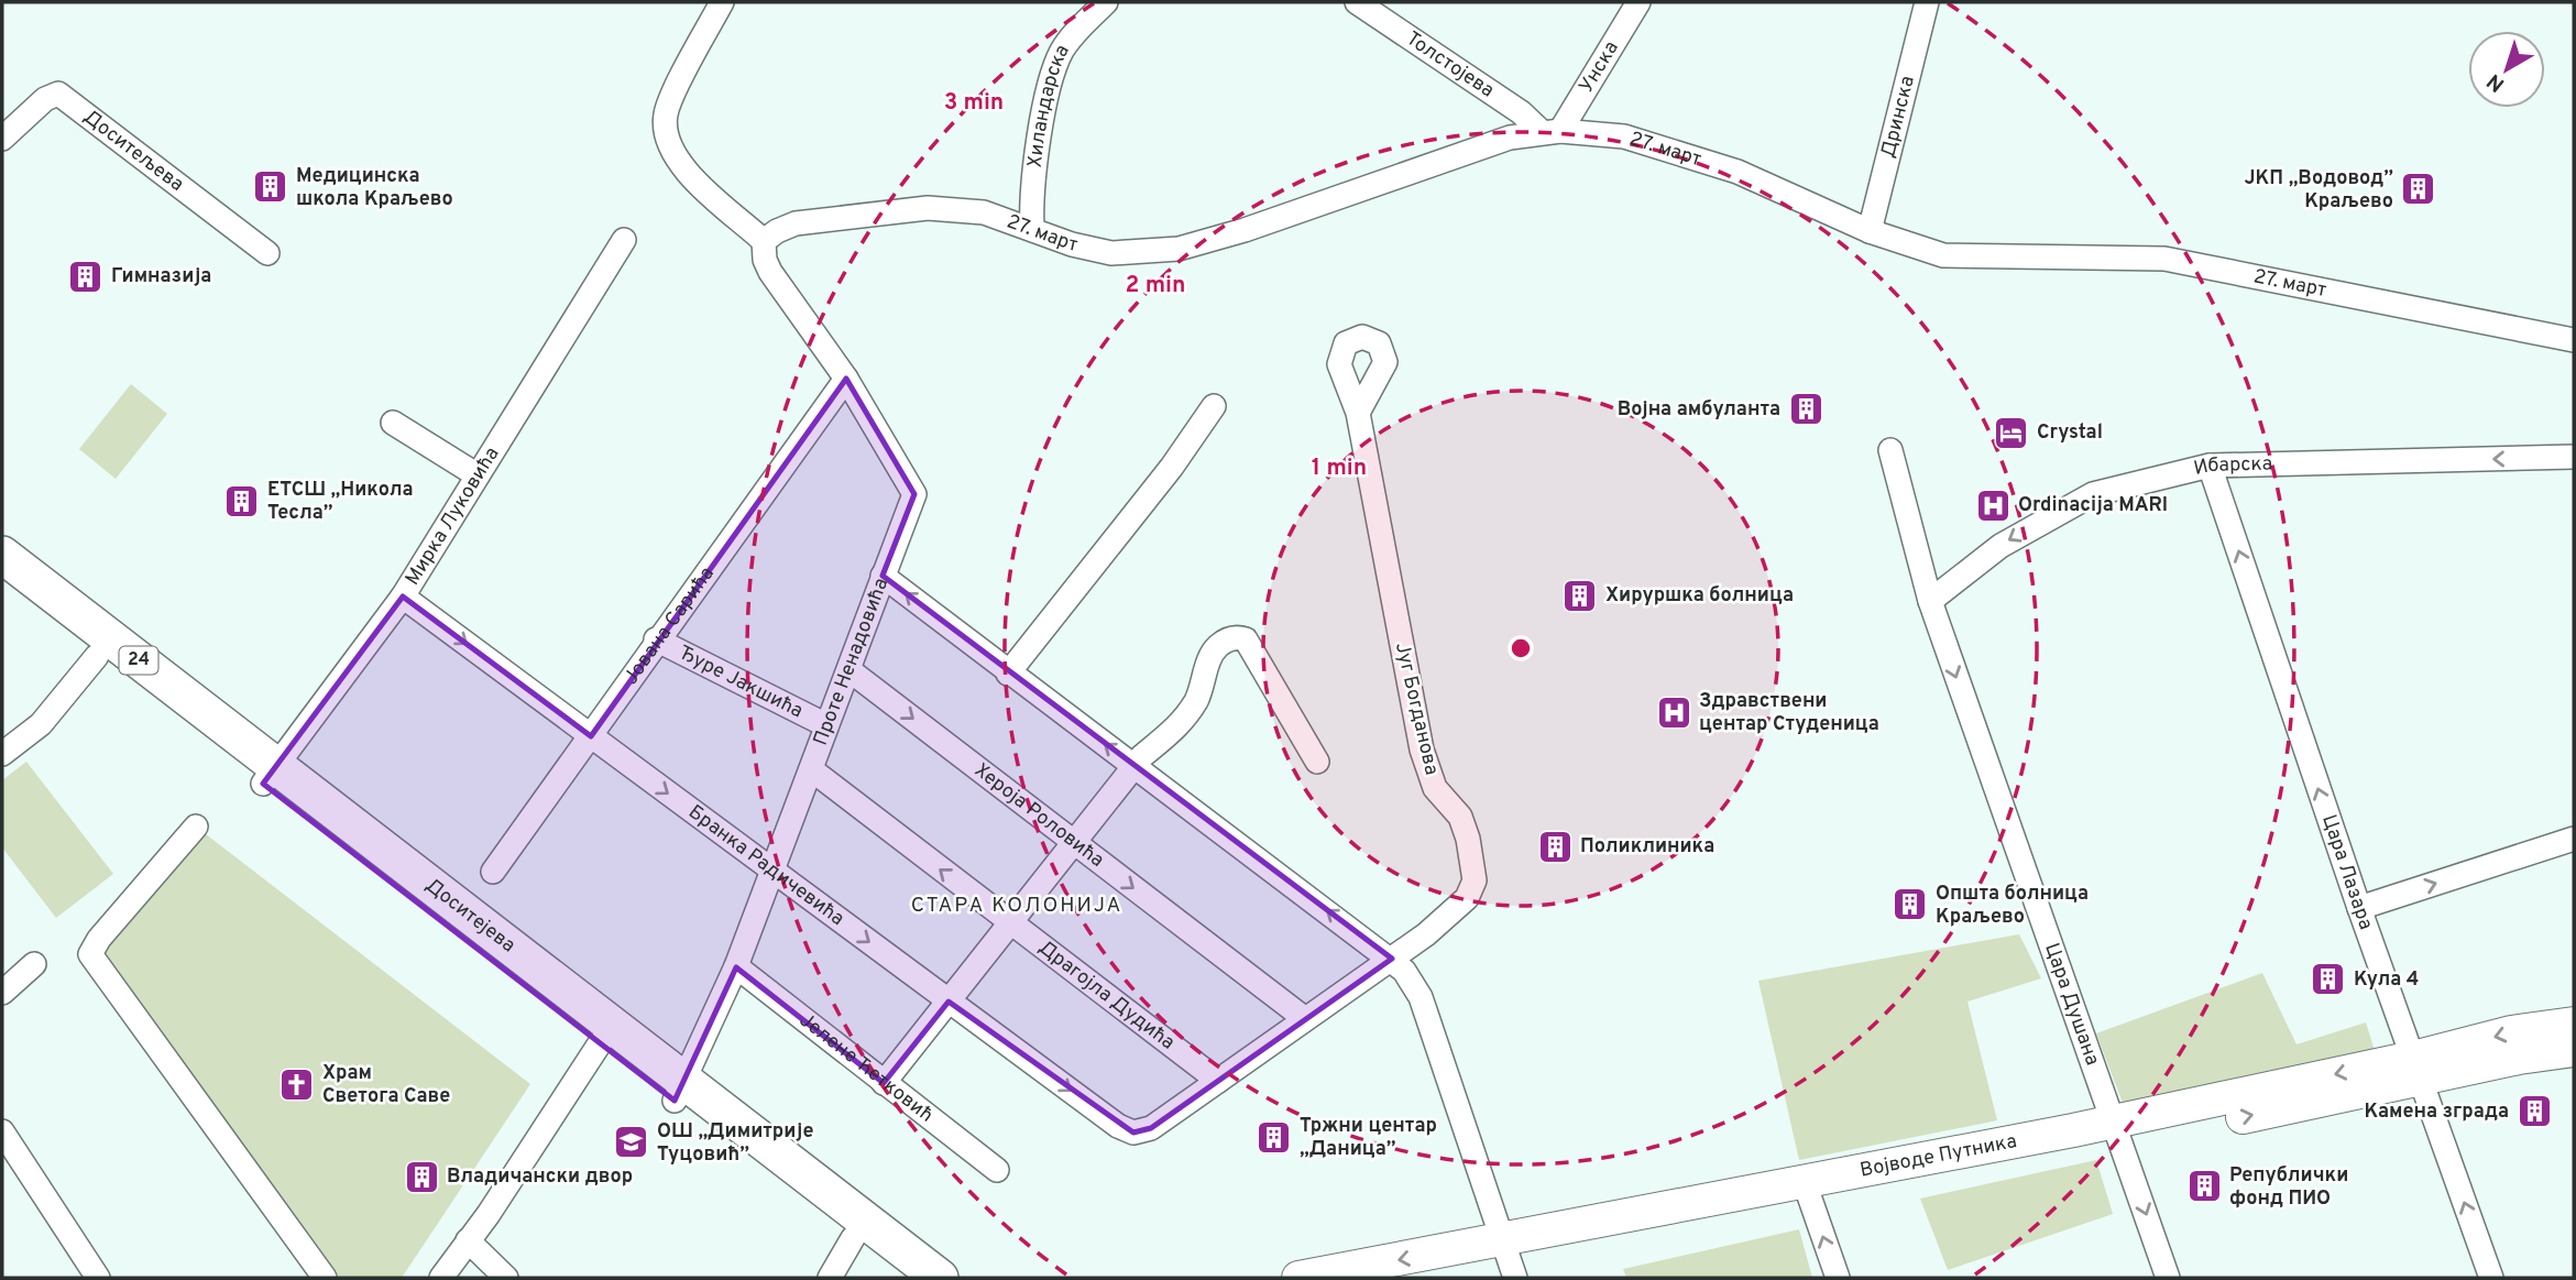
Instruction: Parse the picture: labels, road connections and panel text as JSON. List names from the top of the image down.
{
  "streets": {
    "main road": ["24", "Доситејева", "Војводе Путника"],
    "street": [
      "Толстојева",
      "Унска",
      "Хиландарска",
      "Дринска",
      "27. март",
      "Доситељева",
      "Ибарска",
      "Мирка Луковића",
      "Јована Сарића",
      "Проте Ненадовића",
      "Ђуре Јакшића",
      "Југ Богданова",
      "Хероја Роловића",
      "Бранка Радичевића",
      "Цара Лазара",
      "Драгојла Дудића",
      "Цара Душана",
      "Јелене Ћетковић"
    ]
  },
  "crossings": [
    ["Толстојева", "Унска"],
    ["Толстојева", "27. март"],
    ["Унска", "27. март"],
    ["Хиландарска", "27. март"],
    ["Дринска", "27. март"],
    ["27. март", "Проте Ненадовића"],
    ["Ибарска", "Цара Лазара"],
    ["Ибарска", "Цара Душана"],
    ["Мирка Луковића", "Бранка Радичевића"],
    ["Мирка Луковића", "Доситејева"],
    ["Јована Сарића", "Проте Ненадовића"],
    ["Јована Сарића", "Ђуре Јакшића"],
    ["Јована Сарића", "Бранка Радичевића"],
    ["Проте Ненадовића", "Ђуре Јакшића"],
    ["Проте Ненадовића", "Хероја Роловића"],
    ["Проте Ненадовића", "Бранка Радичевића"],
    ["Проте Ненадовића", "Доситејева"],
    ["Проте Ненадовића", "Драгојла Дудића"],
    ["Проте Ненадовића", "Јелене Ћетковић"],
    ["Југ Богданова", "Хероја Роловића"],
    ["Југ Богданова", "Бранка Радичевића"],
    ["Југ Богданова", "Драгојла Дудића"],
    ["Цара Лазара", "Војводе Путника"],
    ["Цара Душана", "Војводе Путника"]
  ],
  "one_way": [
    "Ибарска",
    "Бранка Радичевића",
    "Цара Лазара",
    "Цара Душана"
  ],
  "districts": ["СТАРА КОЛОНИЈА"],
  "places": {
    "building": [
      "Медицинска школа Краљево",
      "ЈКП „Водовод” Краљево",
      "Гимназија",
      "Војна амбуланта",
      "ЕТСШ „Никола Тесла”",
      "Хируршка болница",
      "Поликлиника",
      "Општа болница Краљево",
      "Кула 4",
      "Камена зграда",
      "Тржни центар „Даница”",
      "Владичански двор",
      "Републички фонд ПИО"
    ],
    "hotel": ["Crystal"],
    "hospital": ["Ordinacija MARI", "Здравствени центар Студеница"],
    "church": ["Храм Светога Саве"],
    "school or university": ["ОШ „Димитрије Туцовић”"]
  },
  "north": "bottom left",
  "rings": ["3 min", "2 min", "1 min"]
}
